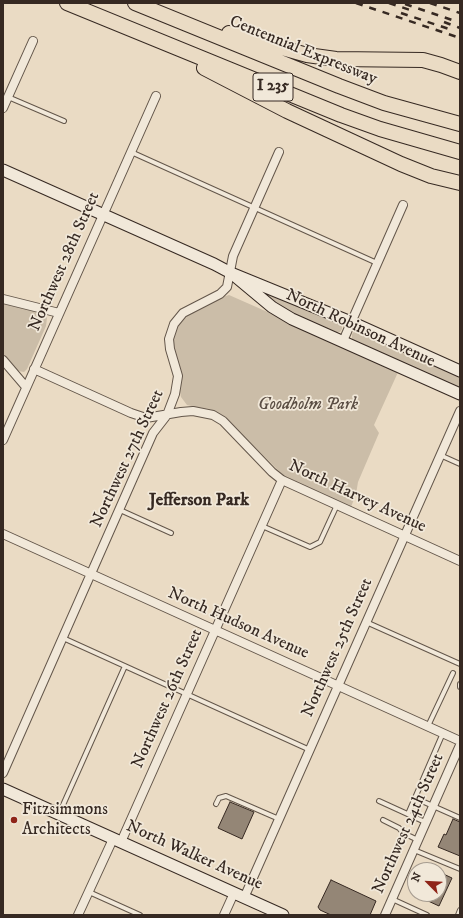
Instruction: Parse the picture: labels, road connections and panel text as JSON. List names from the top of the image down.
{
  "streets": {
    "highway": ["Centennial Expressway", "I 235"],
    "street": [
      "Northwest 28th Street",
      "North Robinson Avenue",
      "Northwest 27th Street",
      "North Harvey Avenue",
      "North Hudson Avenue",
      "Northwest 25th Street",
      "Northwest 26th Street",
      "Northwest 24th Street",
      "North Walker Avenue"
    ]
  },
  "crossings": [
    ["Northwest 28th Street", "North Robinson Avenue"],
    ["Northwest 28th Street", "North Harvey Avenue"],
    ["North Robinson Avenue", "Northwest 27th Street"],
    ["Northwest 27th Street", "North Harvey Avenue"],
    ["Northwest 27th Street", "North Hudson Avenue"],
    ["North Harvey Avenue", "Northwest 25th Street"],
    ["North Harvey Avenue", "Northwest 26th Street"],
    ["North Hudson Avenue", "Northwest 25th Street"],
    ["North Hudson Avenue", "Northwest 26th Street"],
    ["Northwest 25th Street", "North Walker Avenue"],
    ["Northwest 26th Street", "North Walker Avenue"]
  ],
  "districts": ["Jefferson Park"],
  "parks": ["Goodholm Park"],
  "places": ["Fitzsimmons Architects"],
  "north": "top left"
}
